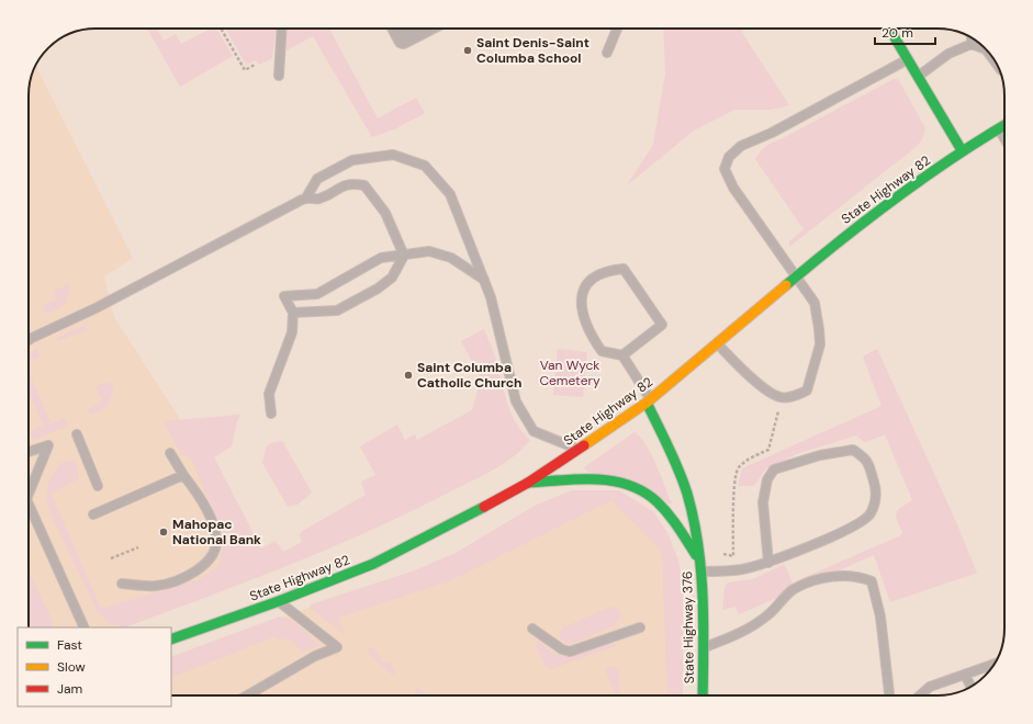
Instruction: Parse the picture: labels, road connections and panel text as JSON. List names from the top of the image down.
{
  "streets": {
    "main road": ["State Highway 82", "State Highway 376"]
  },
  "crossings": [
    ["State Highway 82", "State Highway 376"]
  ],
  "parks": ["Van Wyck Cemetery"],
  "places": ["Saint Denis-Saint Columba School", "Saint Columba Catholic Church", "Mahopac National Bank"],
  "legend": ["Fast", "Slow", "Jam"],
  "scale_bar": "20 m"
}
